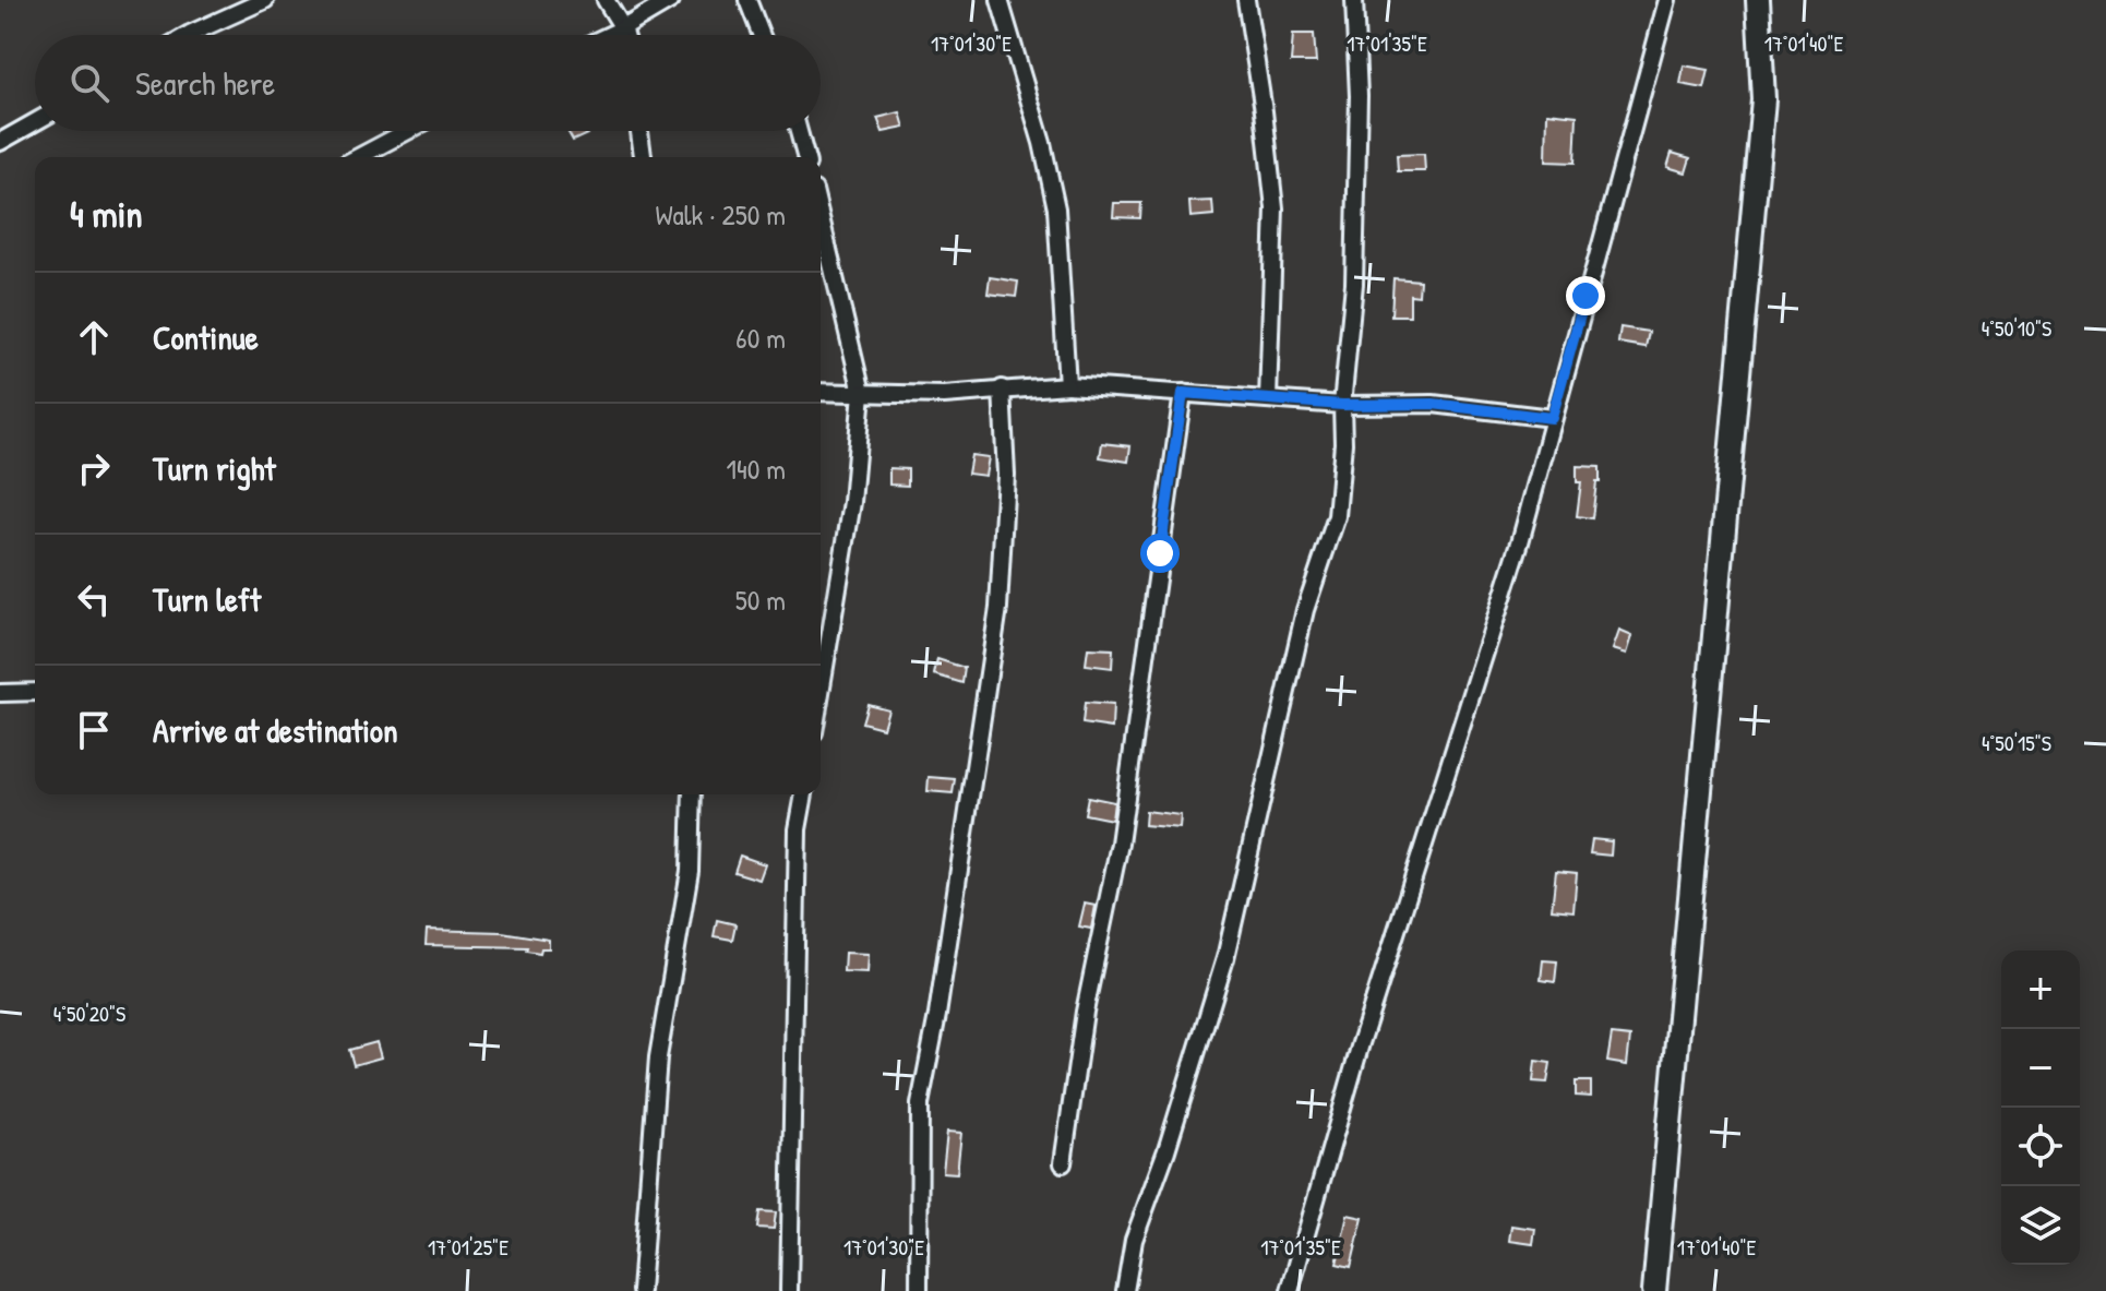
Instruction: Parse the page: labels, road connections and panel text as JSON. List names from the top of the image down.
{
  "page": {
    "search": "Search here",
    "heading": ["4 min", "Walk · 250 m"],
    "list": [
      ["Continue", "60 m"],
      ["Turn right", "140 m"],
      ["Turn left", "50 m"],
      "Arrive at destination"
    ],
    "map_buttons": ["+", "−"]
  },
  "coordinates": [
    "17°01'30\"E",
    "17°01'35\"E",
    "17°01'40\"E",
    "4°50'10\"S",
    "4°50'15\"S",
    "4°50'20\"S",
    "17°01'25\"E"
  ]
}
